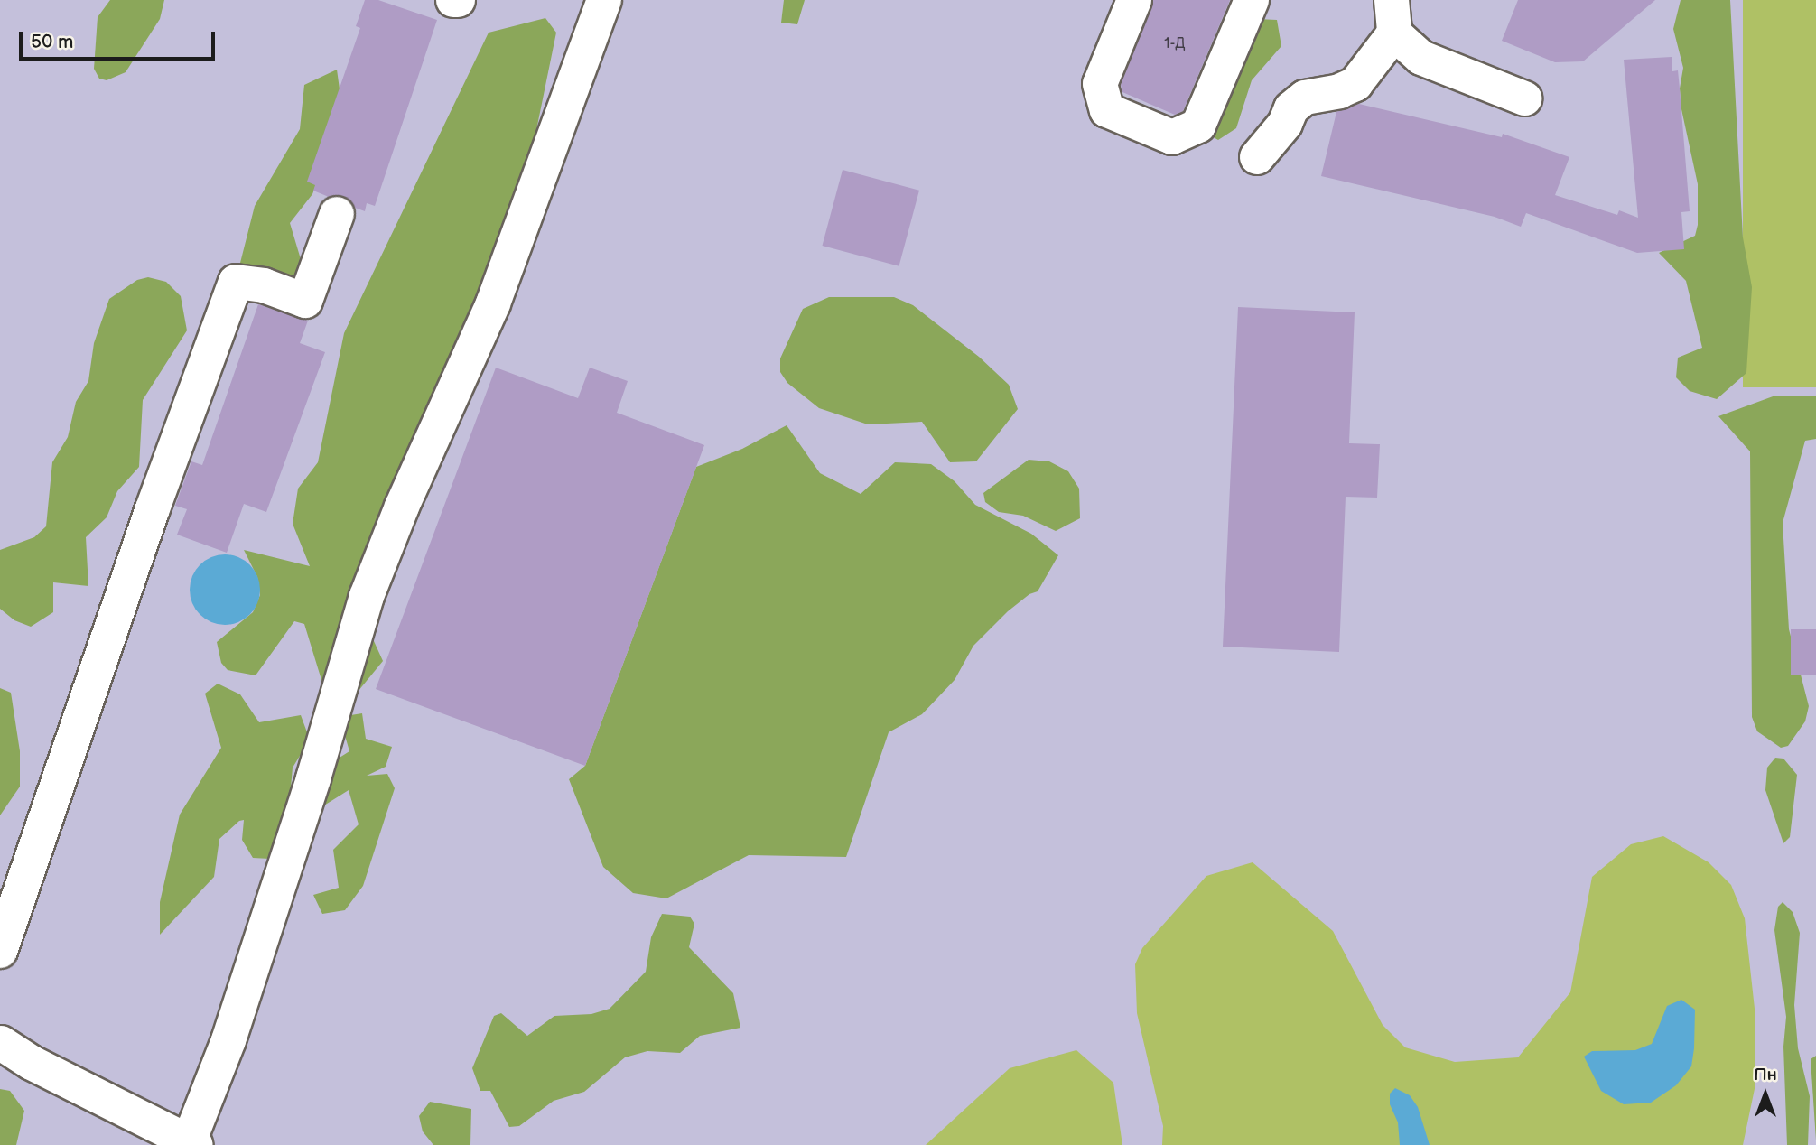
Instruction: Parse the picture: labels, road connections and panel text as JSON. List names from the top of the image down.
{
  "house_numbers": ["1-Д"],
  "scale_bar": "50 m",
  "north": "top"
}
